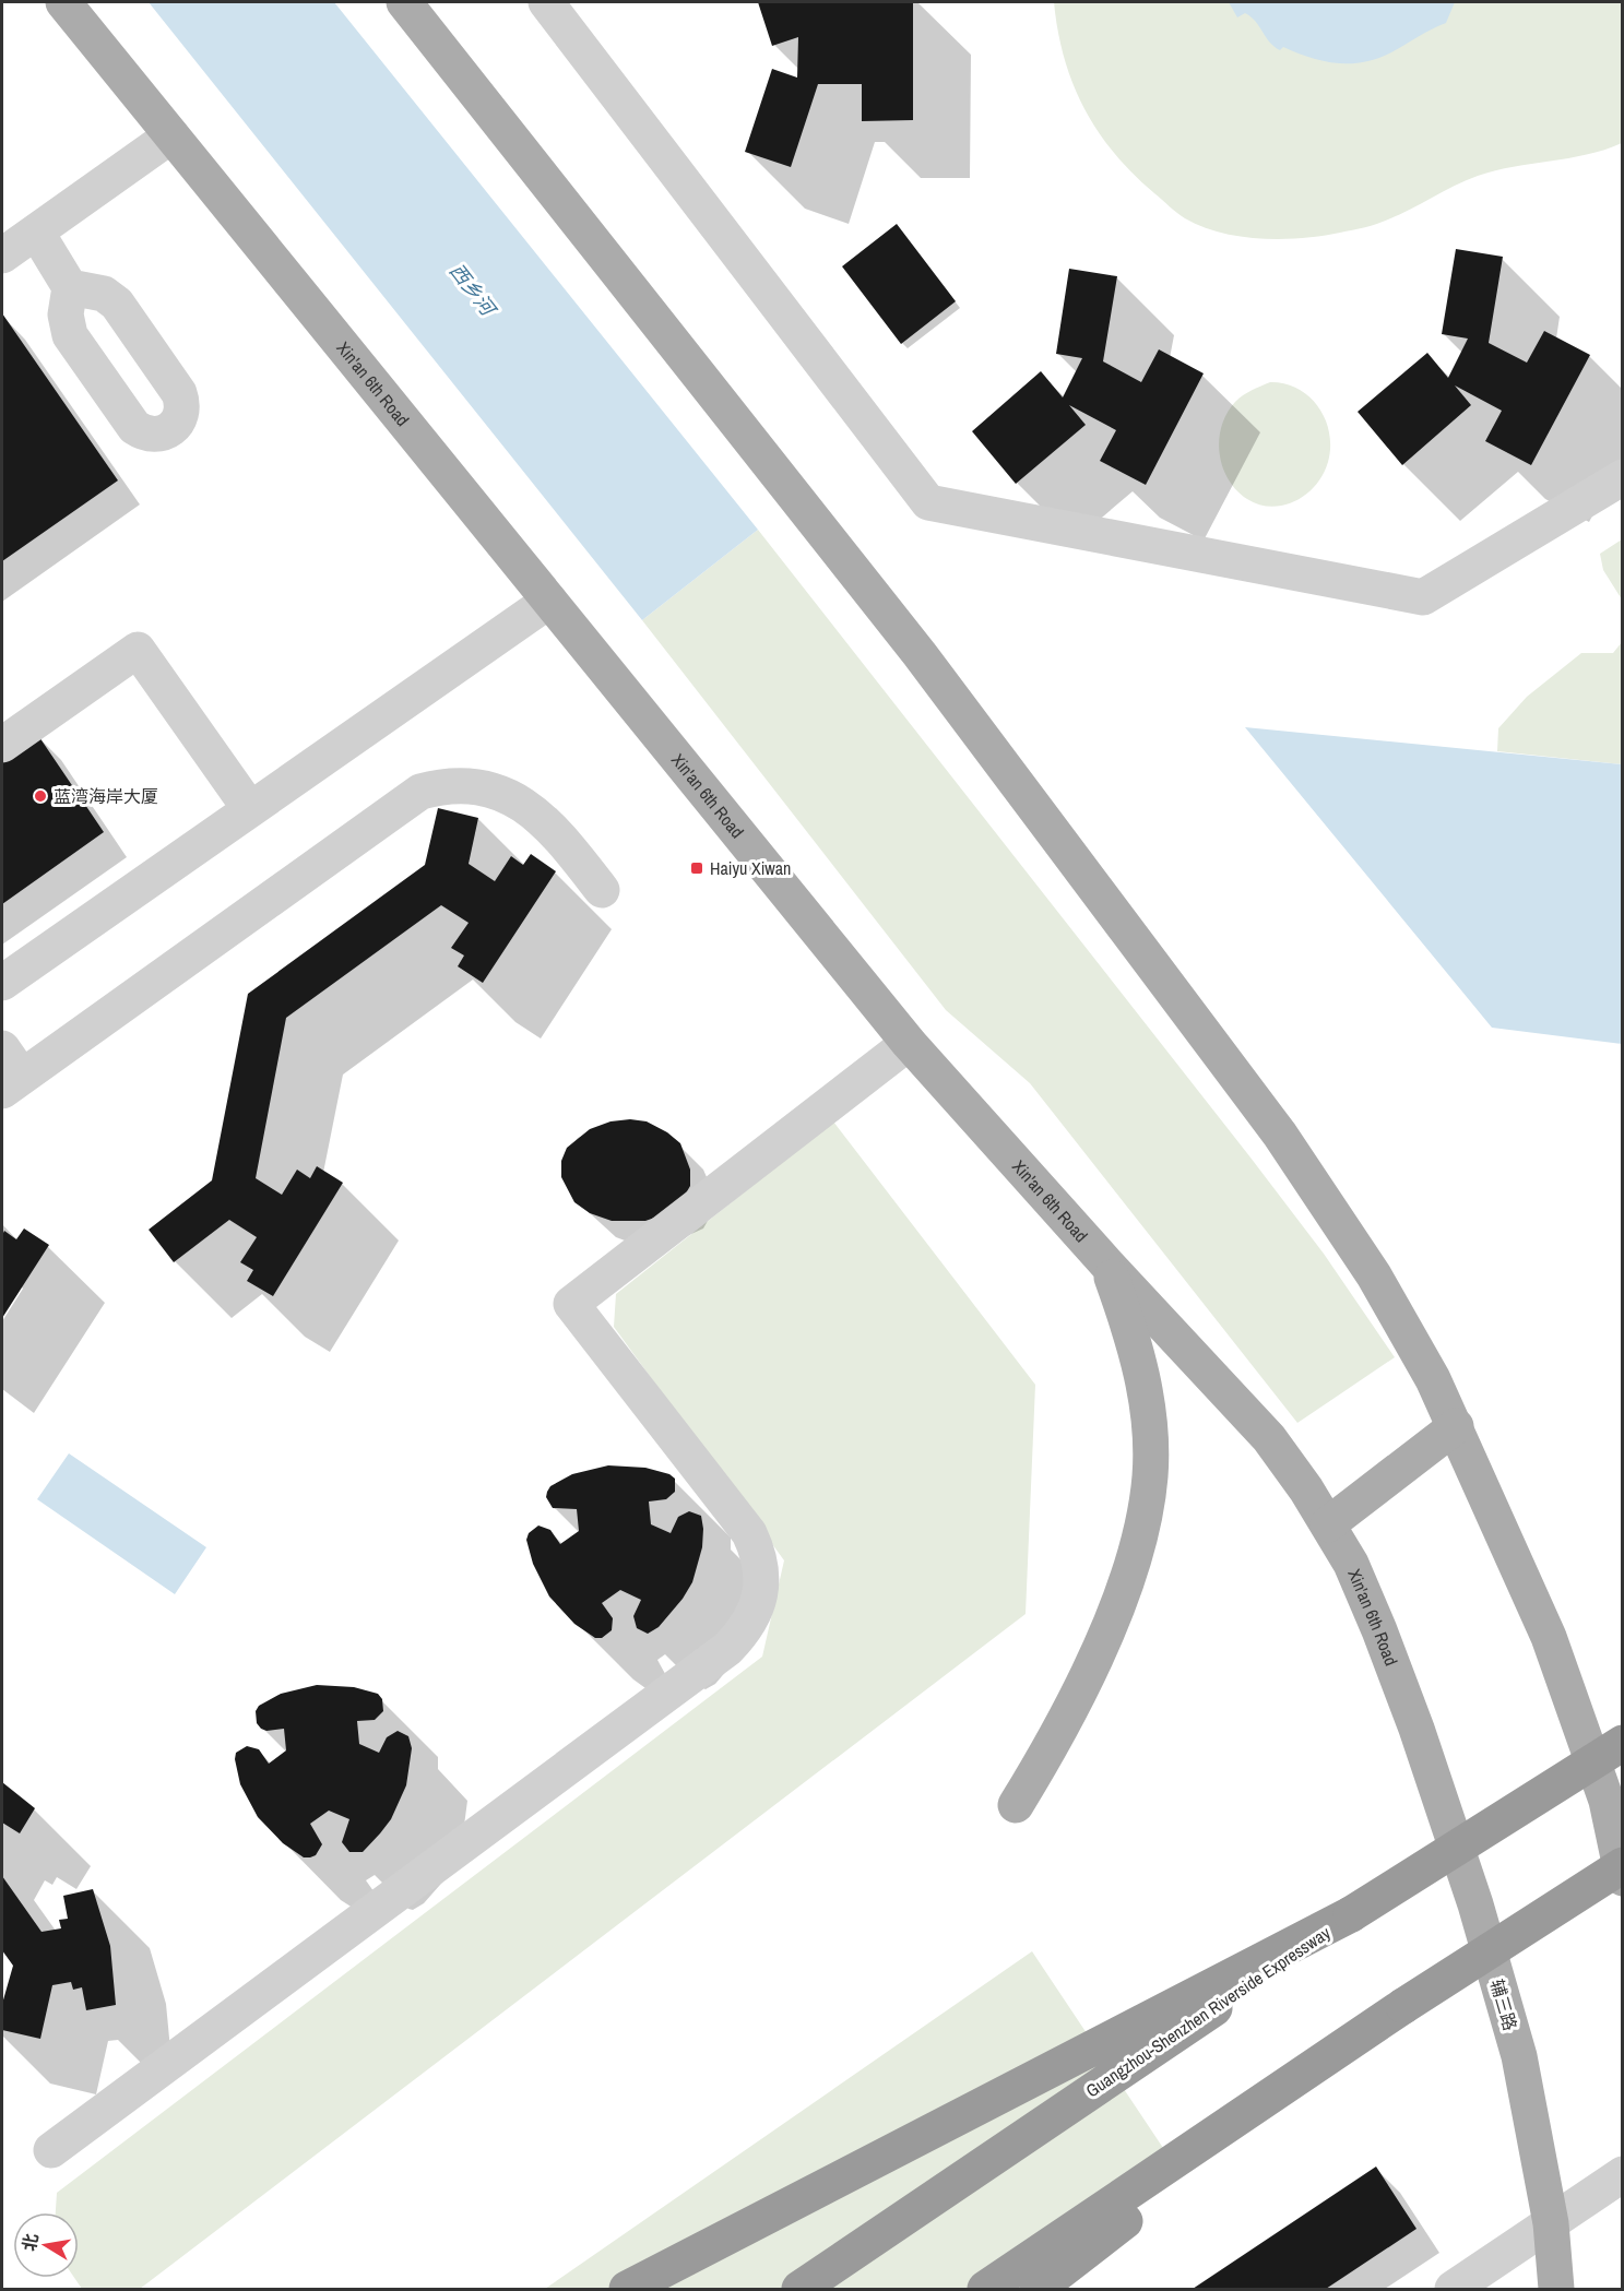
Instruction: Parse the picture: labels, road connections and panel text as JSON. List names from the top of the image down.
{
  "streets": {
    "highway": ["Guangzhou-Shenzhen Riverside Expressway"],
    "main road": ["Xin'an 6th Road", "辅三路"]
  },
  "crossings": [
    ["Xin'an 6th Road", "辅三路"]
  ],
  "water": ["西乡河"],
  "places": {
    "other": ["蓝湾海岸大厦"],
    "transit": ["Haiyu Xiwan"]
  },
  "north": "left"
}
